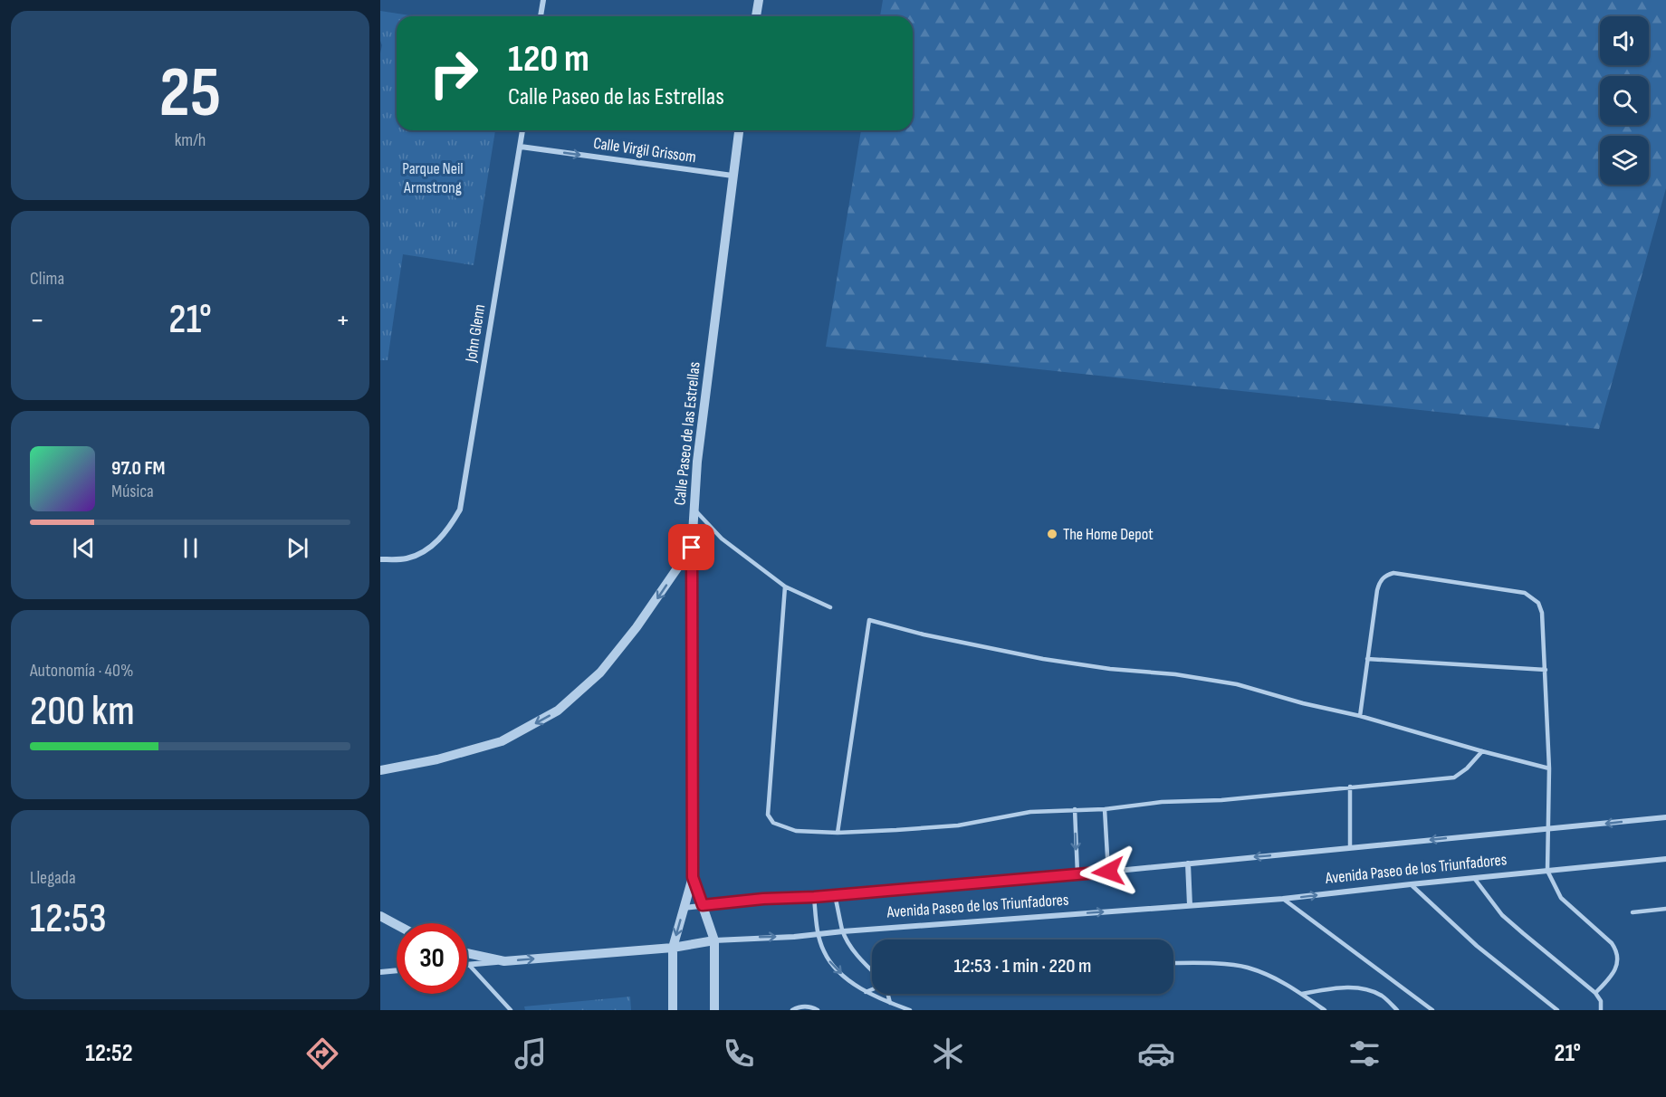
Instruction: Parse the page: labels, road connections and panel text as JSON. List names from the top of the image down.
{
  "streets": {
    "street": [
      "Calle Virgil Grissom",
      "John Glenn",
      "Calle Paseo de las Estrellas",
      "Avenida Paseo de los Triunfadores"
    ]
  },
  "crossings": [
    ["Calle Virgil Grissom", "John Glenn"],
    ["Calle Virgil Grissom", "Calle Paseo de las Estrellas"],
    ["Calle Paseo de las Estrellas", "Avenida Paseo de los Triunfadores"]
  ],
  "one_way": ["Calle Virgil Grissom"],
  "parks": ["Parque Neil Armstrong"],
  "places": ["The Home Depot"],
  "page": {
    "tile": [
      ["25", "km/h"],
      "Clima",
      ["Autonomía · 40%", "200 km"],
      ["Llegada", "12:53"]
    ],
    "turn": ["120 m", "Calle Paseo de las Estrellas"],
    "heat": ["−", "21°", "+"],
    "song": ["97.0 FM", "Música"],
    "limit": "30",
    "trip": "12:53 · 1 min · 220 m",
    "tabs": ["12:52", "21°"]
  }
}
